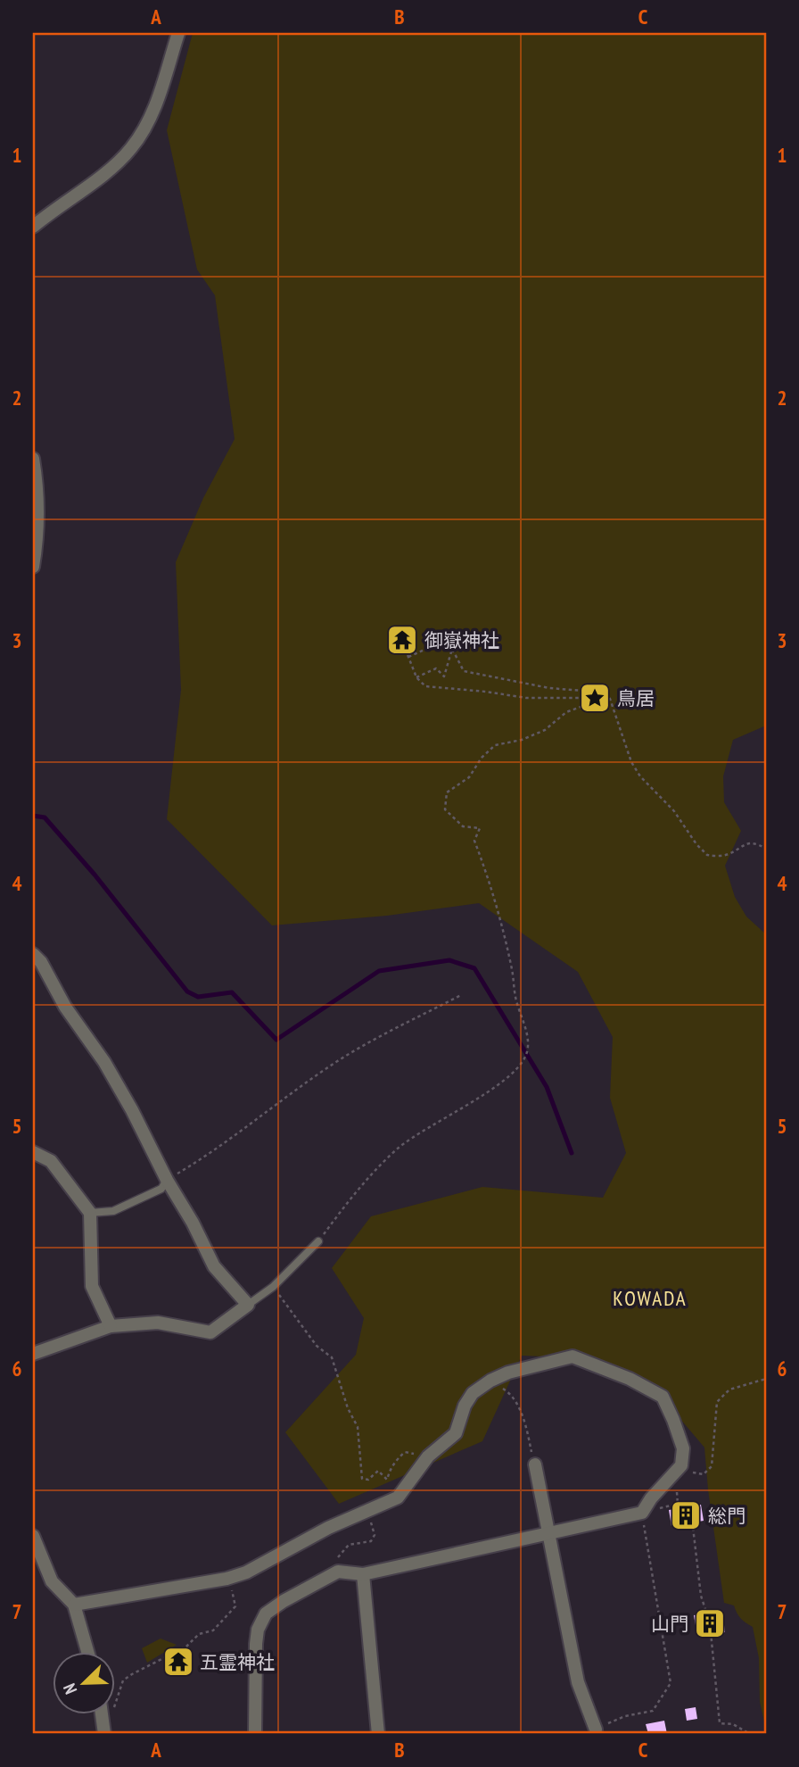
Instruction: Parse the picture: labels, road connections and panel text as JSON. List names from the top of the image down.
{
  "districts": ["KOWADA"],
  "places": {
    "temple": ["御嶽神社", "五霊神社"],
    "place": ["鳥居"],
    "building": ["総門", "山門"]
  },
  "north": "bottom left",
  "grid": {
    "columns": ["A", "B", "C"],
    "rows": [
      "1",
      "2",
      "3",
      "4",
      "5",
      "6",
      "7"
    ]
  }
}
